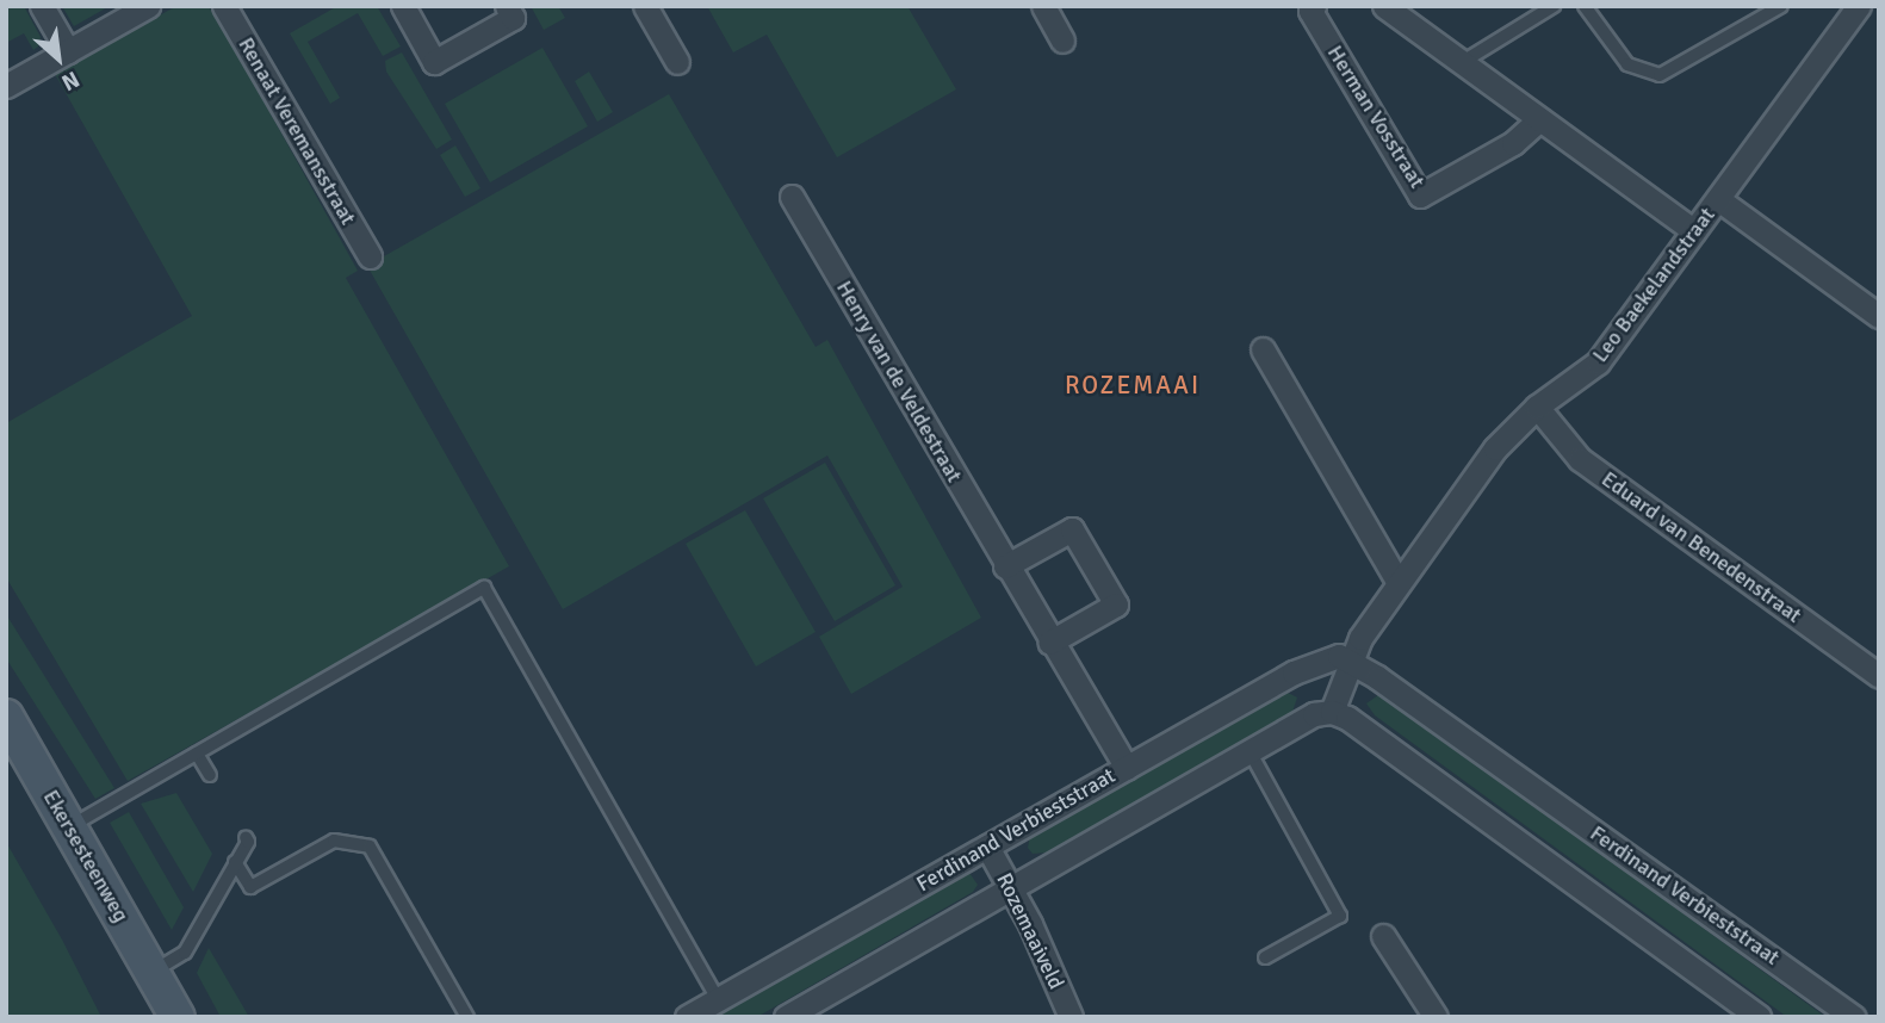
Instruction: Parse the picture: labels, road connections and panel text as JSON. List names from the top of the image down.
{
  "streets": {
    "main road": ["Ekersesteenweg"],
    "street": [
      "Herman Vosstraat",
      "Renaat Veremansstraat",
      "Leo Baekelandstraat",
      "Henry van de Veldestraat",
      "Eduard van Benedenstraat",
      "Ferdinand Verbieststraat",
      "Rozemaaiveld"
    ]
  },
  "crossings": [
    ["Leo Baekelandstraat", "Eduard van Benedenstraat"],
    ["Leo Baekelandstraat", "Ferdinand Verbieststraat"],
    ["Henry van de Veldestraat", "Ferdinand Verbieststraat"],
    ["Ferdinand Verbieststraat", "Rozemaaiveld"]
  ],
  "districts": ["ROZEMAAI"],
  "north": "bottom right"
}
